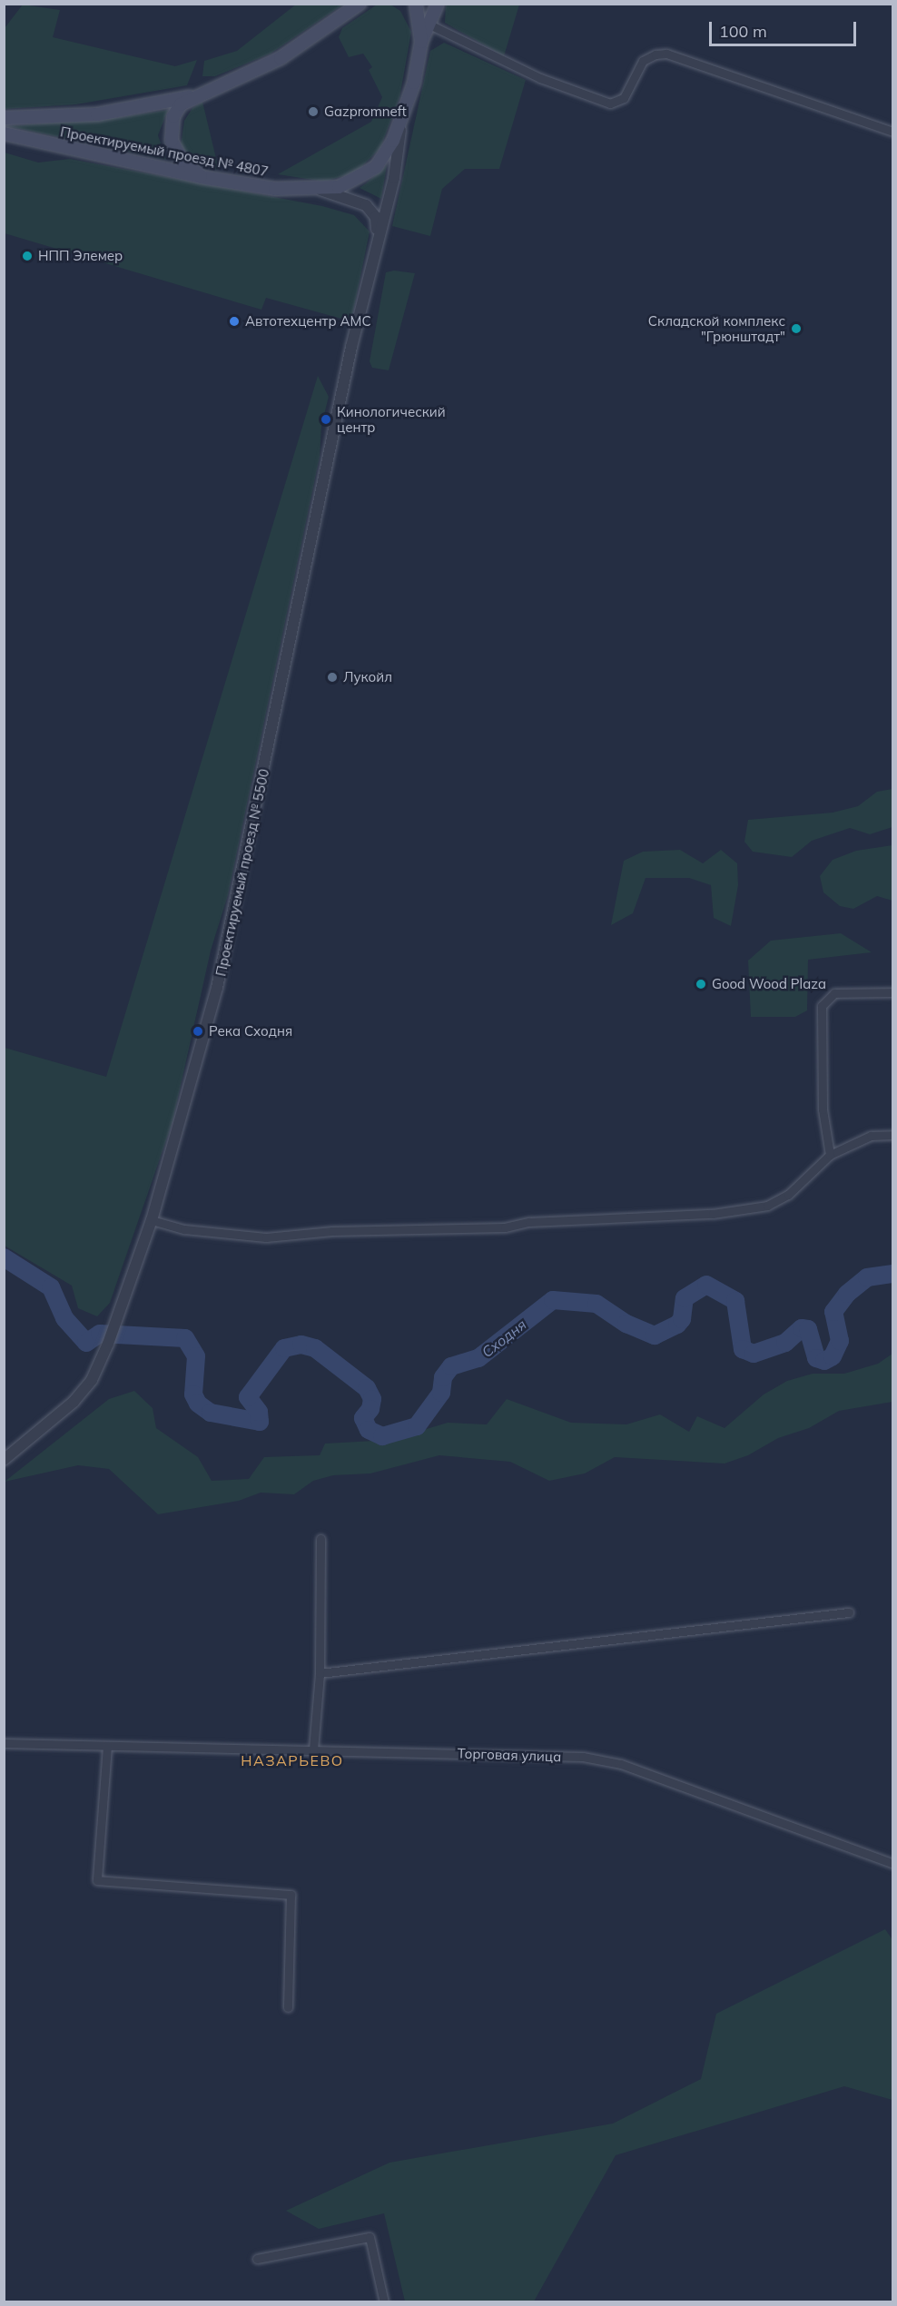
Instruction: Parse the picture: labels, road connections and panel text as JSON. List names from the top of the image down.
{
  "streets": {
    "main road": ["Проектируемый проезд № 4807"],
    "street": ["Проектируемый проезд № 5500", "Торговая улица"]
  },
  "crossings": [
    ["Проектируемый проезд № 4807", "Проектируемый проезд № 5500"]
  ],
  "districts": ["НАЗАРЬЕВО"],
  "water": ["Сходня"],
  "places": [
    "Gazpromneft",
    "НПП Элемер",
    "Автотехцентр АМС",
    "Складской комплекс \"Грюнштадт\"",
    "Кинологический центр",
    "Лукойл",
    "Good Wood Plaza",
    "Река Сходня"
  ],
  "scale_bar": "100 m"
}
